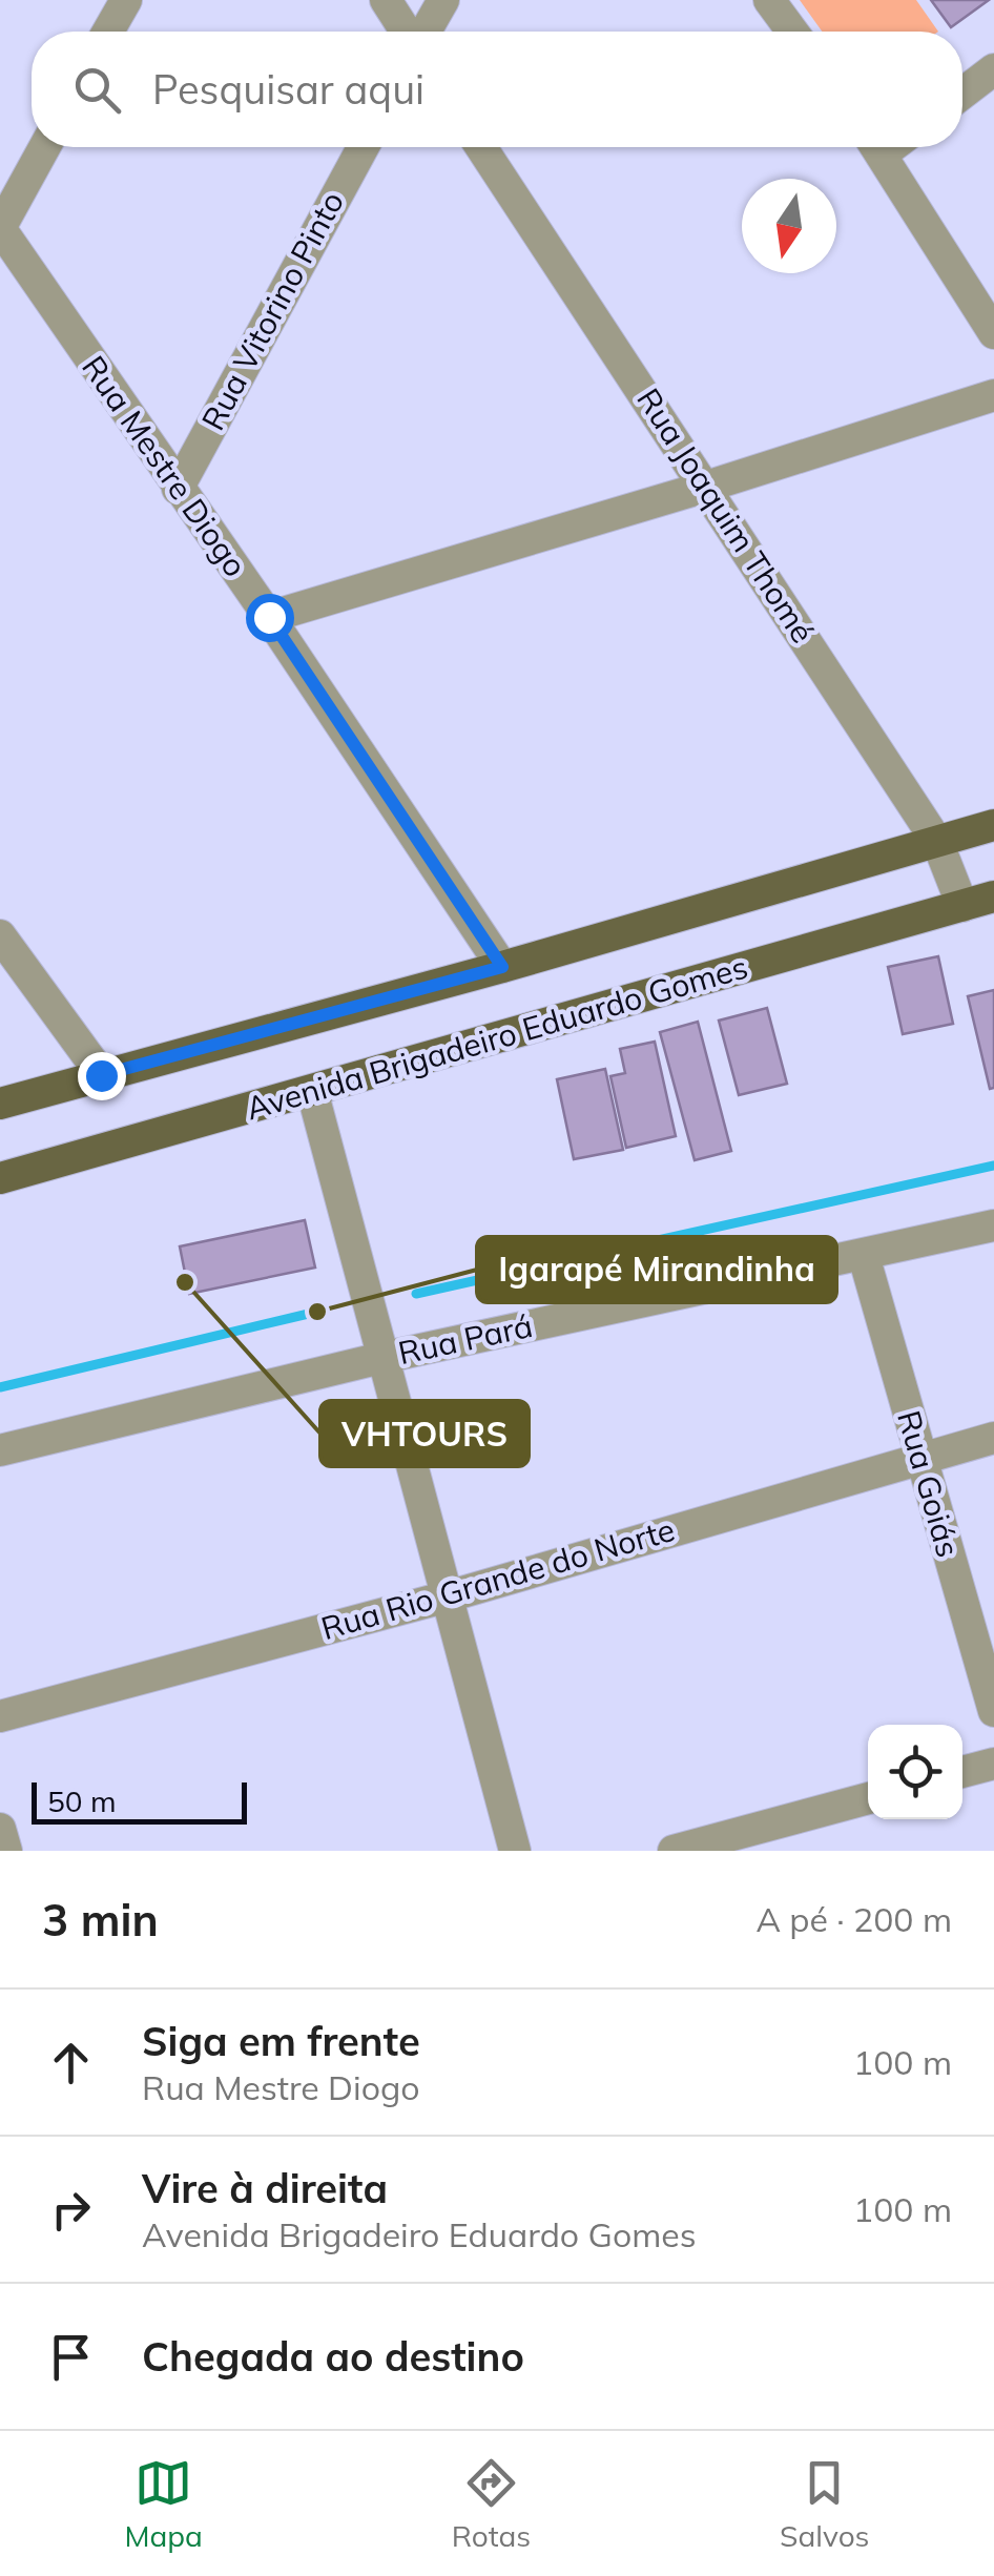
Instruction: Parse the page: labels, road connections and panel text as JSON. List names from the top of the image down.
{
  "streets": {
    "main road": ["Avenida Brigadeiro Eduardo Gomes"],
    "street": [
      "Rua Vitorino Pinto",
      "Rua Mestre Diogo",
      "Rua Joaquim Thomé",
      "Rua Pará",
      "Rua Goiás",
      "Rua Rio Grande do Norte"
    ]
  },
  "crossings": [
    ["Rua Vitorino Pinto", "Rua Mestre Diogo"],
    ["Rua Joaquim Thomé", "Avenida Brigadeiro Eduardo Gomes"],
    ["Rua Pará", "Rua Goiás"],
    ["Rua Goiás", "Rua Rio Grande do Norte"]
  ],
  "places": ["VHTOURS", "Igarapé Mirandinha"],
  "scale_bar": "50 m",
  "north": "bottom",
  "page": {
    "search": "Pesquisar aqui",
    "scale": "50 m",
    "heading": ["3 min", "A pé · 200 m"],
    "list": [
      ["Siga em frente", "Rua Mestre Diogo", "100 m"],
      ["Vire à direita", "Avenida Brigadeiro Eduardo Gomes", "100 m"],
      "Chegada ao destino"
    ],
    "nav": ["Mapa", "Rotas", "Salvos"]
  }
}
